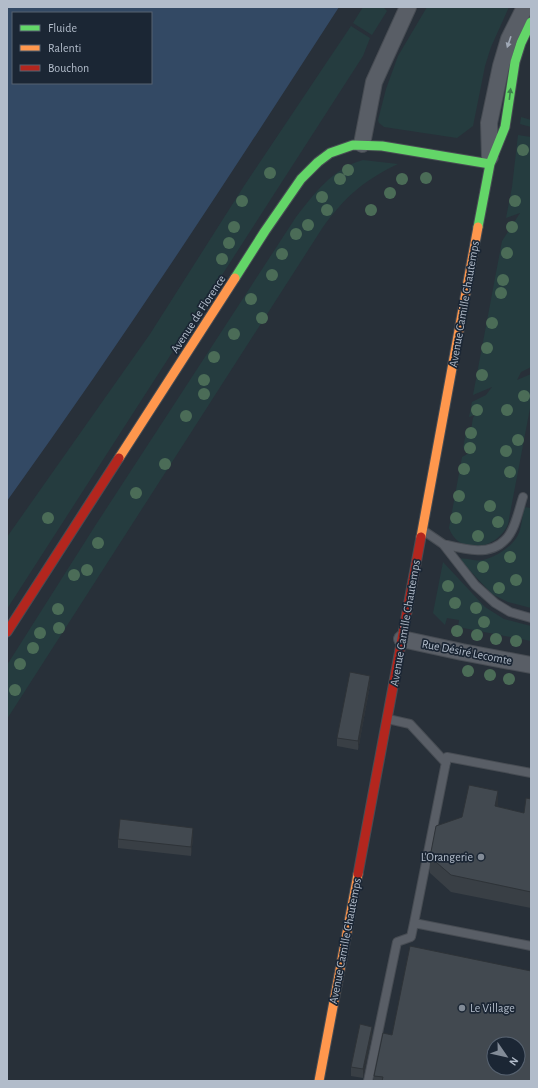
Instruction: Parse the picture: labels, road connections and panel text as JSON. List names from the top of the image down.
{
  "streets": {
    "street": ["Avenue Camille Chautemps", "Avenue de Florence", "Rue Désiré Lecomte"]
  },
  "crossings": [
    ["Avenue Camille Chautemps", "Avenue de Florence"],
    ["Avenue Camille Chautemps", "Rue Désiré Lecomte"]
  ],
  "places": ["L'Orangerie", "Le Village"],
  "legend": ["Fluide", "Ralenti", "Bouchon"],
  "north": "bottom right"
}
